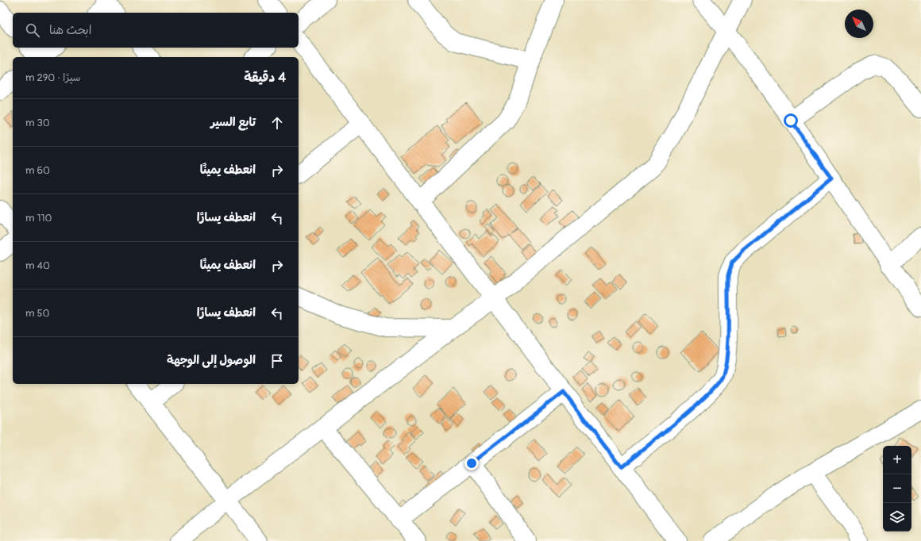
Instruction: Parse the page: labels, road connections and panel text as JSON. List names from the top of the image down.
{
  "north": "top left",
  "page": {
    "search": "ابحث هنا",
    "heading": ["4 دقيقة", "سيرًا · 290 m"],
    "list": [
      ["تابع السير", "30 m"],
      ["انعطف يمينًا", "60 m"],
      ["انعطف يسارًا", "110 m"],
      ["انعطف يمينًا", "40 m"],
      ["انعطف يسارًا", "50 m"],
      "الوصول إلى الوجهة"
    ],
    "map_buttons": ["+", "−"]
  }
}
